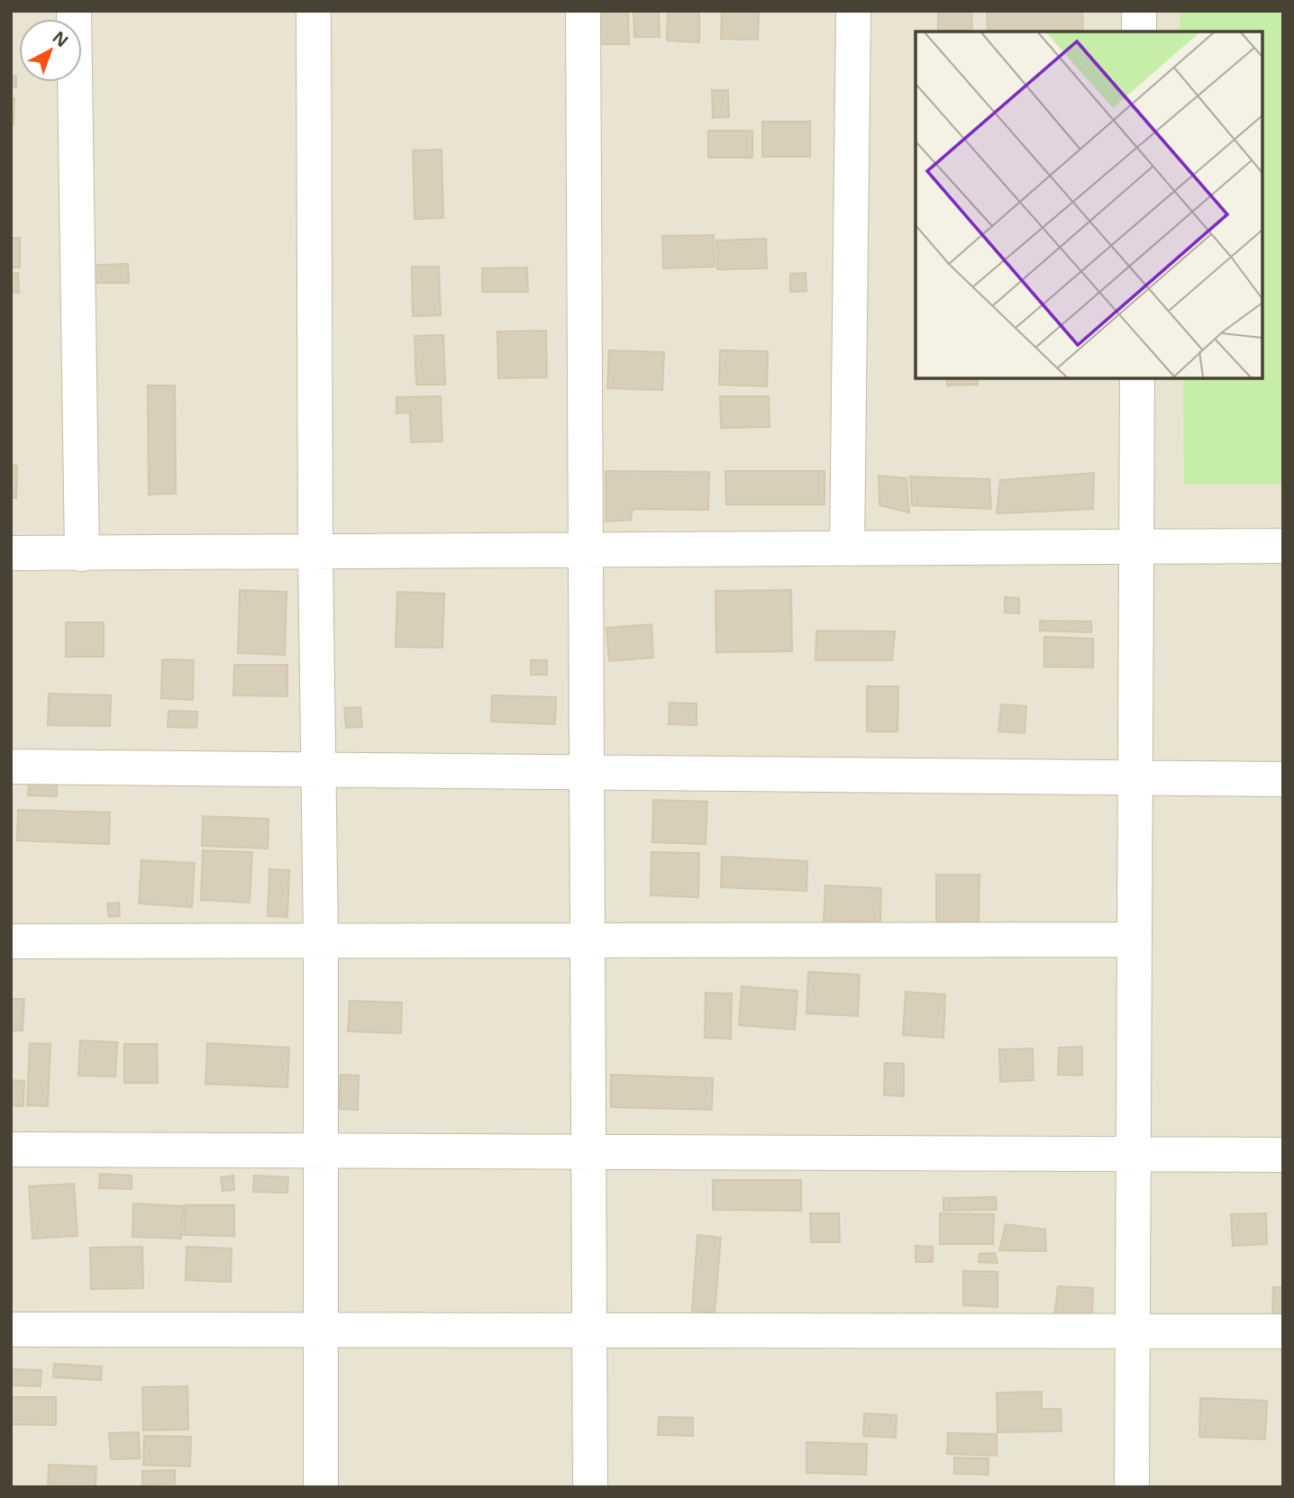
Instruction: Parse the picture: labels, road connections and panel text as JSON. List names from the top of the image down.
{
  "north": "top right"
}
